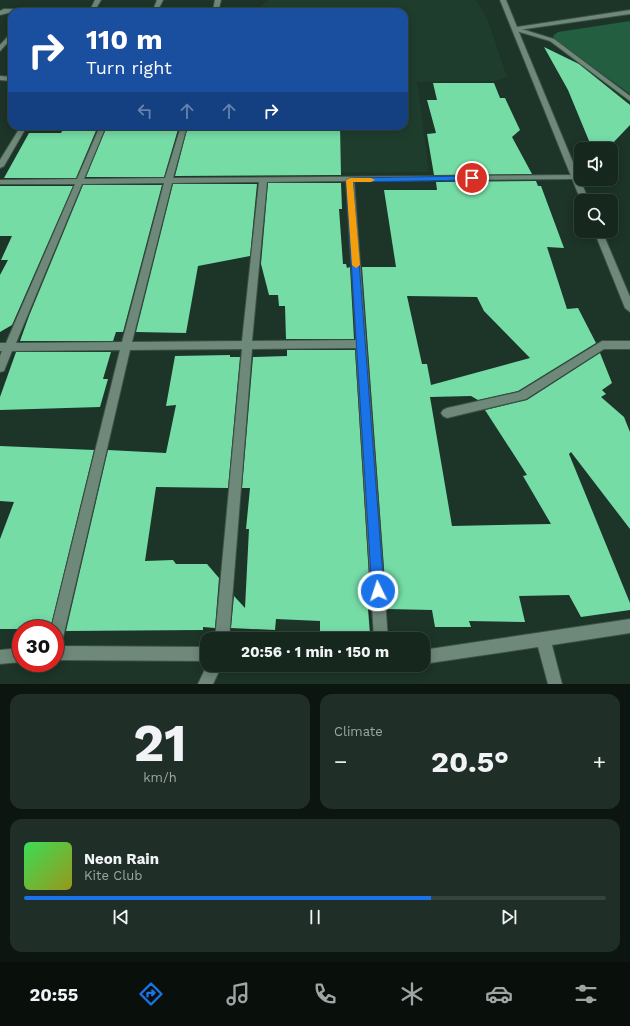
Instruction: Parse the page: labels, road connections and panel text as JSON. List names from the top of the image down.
{
  "page": {
    "turn": ["110 m", "Turn right"],
    "limit": "30",
    "trip": "20:56 · 1 min · 150 m",
    "tile": [
      ["21", "km/h"],
      "Climate"
    ],
    "heat": ["−", "20.5°", "+"],
    "song": ["Neon Rain", "Kite Club"],
    "tabs": "20:55"
  }
}
